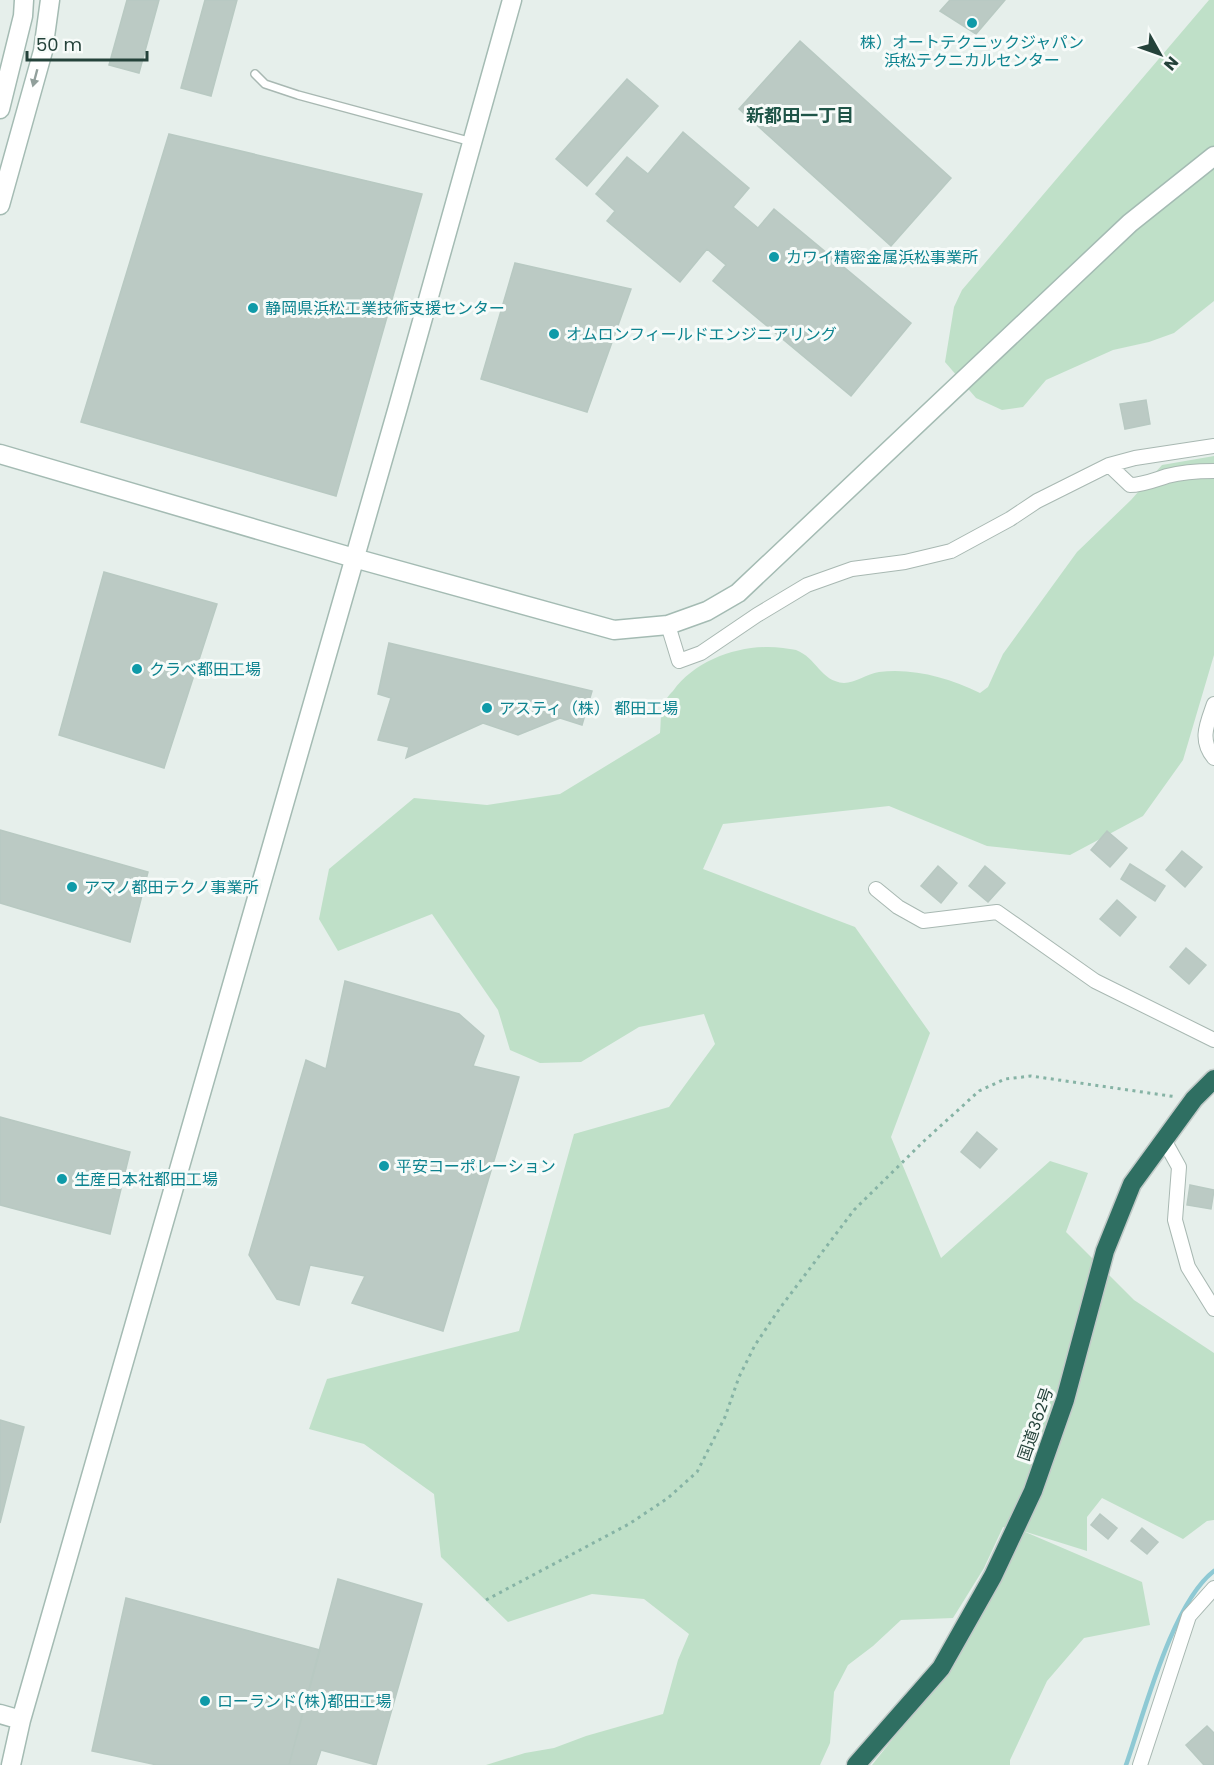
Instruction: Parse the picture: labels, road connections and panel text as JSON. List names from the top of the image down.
{
  "streets": {
    "highway": ["国道362号"]
  },
  "districts": ["新都田一丁目"],
  "places": [
    "株）オートテクニックジャパン 浜松テクニカルセンター",
    "カワイ精密金属浜松事業所",
    "静岡県浜松工業技術支援センター",
    "オムロンフィールドエンジニアリング",
    "クラベ都田工場",
    "アスティ（株） 都田工場",
    "アマノ都田テクノ事業所",
    "平安コーポレーション",
    "生産日本社都田工場",
    "ローランド(株)都田工場"
  ],
  "scale_bar": "50 m",
  "north": "bottom right"
}
